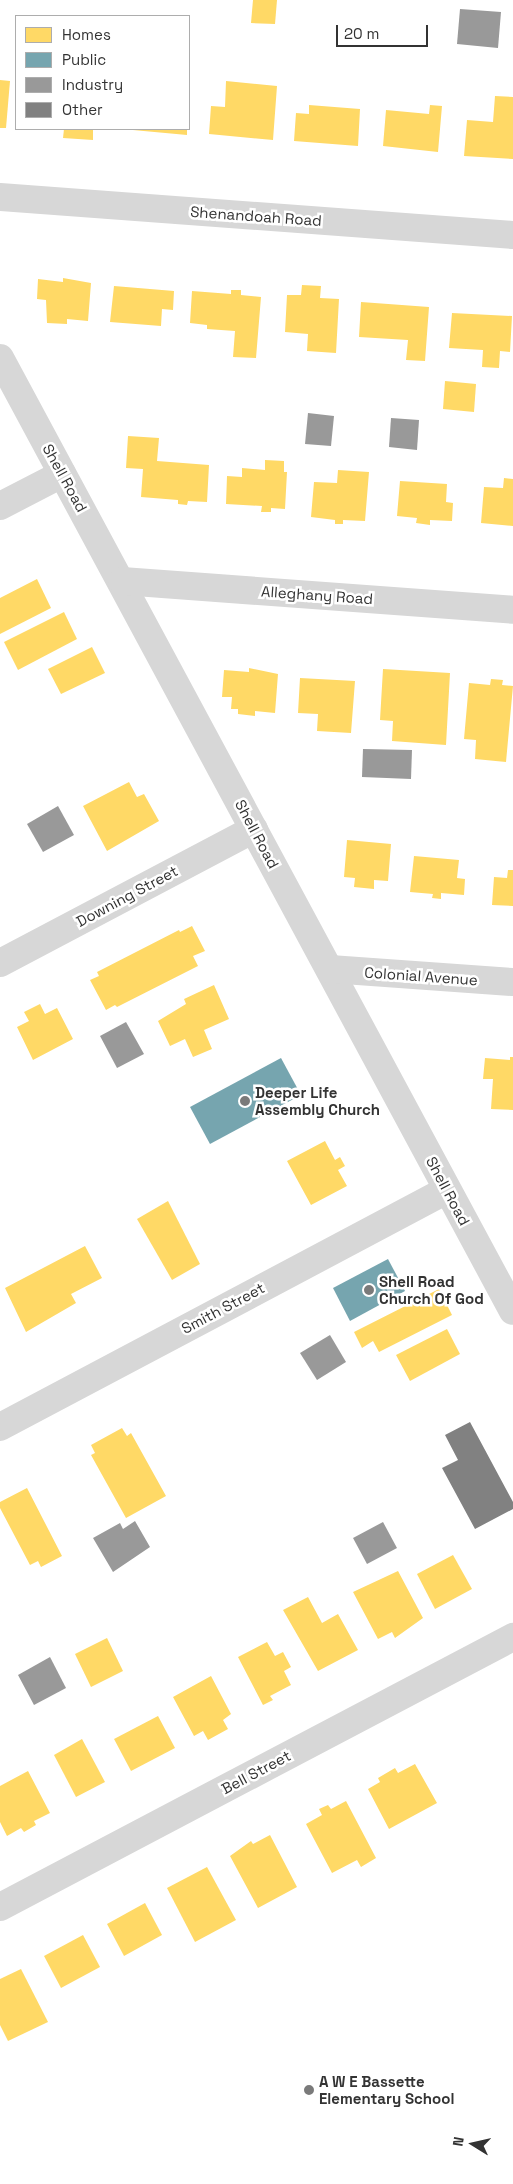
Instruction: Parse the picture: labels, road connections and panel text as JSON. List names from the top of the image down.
{
  "streets": {
    "street": [
      "Shenandoah Road",
      "Shell Road",
      "Alleghany Road",
      "Downing Street",
      "Colonial Avenue",
      "Smith Street",
      "Bell Street"
    ]
  },
  "crossings": [
    ["Shell Road", "Alleghany Road"],
    ["Shell Road", "Downing Street"],
    ["Shell Road", "Colonial Avenue"],
    ["Shell Road", "Smith Street"]
  ],
  "places": ["Deeper Life Assembly Church", "Shell Road Church Of God", "A W E Bassette Elementary School"],
  "legend": [
    "Homes",
    "Public",
    "Industry",
    "Other"
  ],
  "scale_bar": "20 m",
  "north": "left"
}
